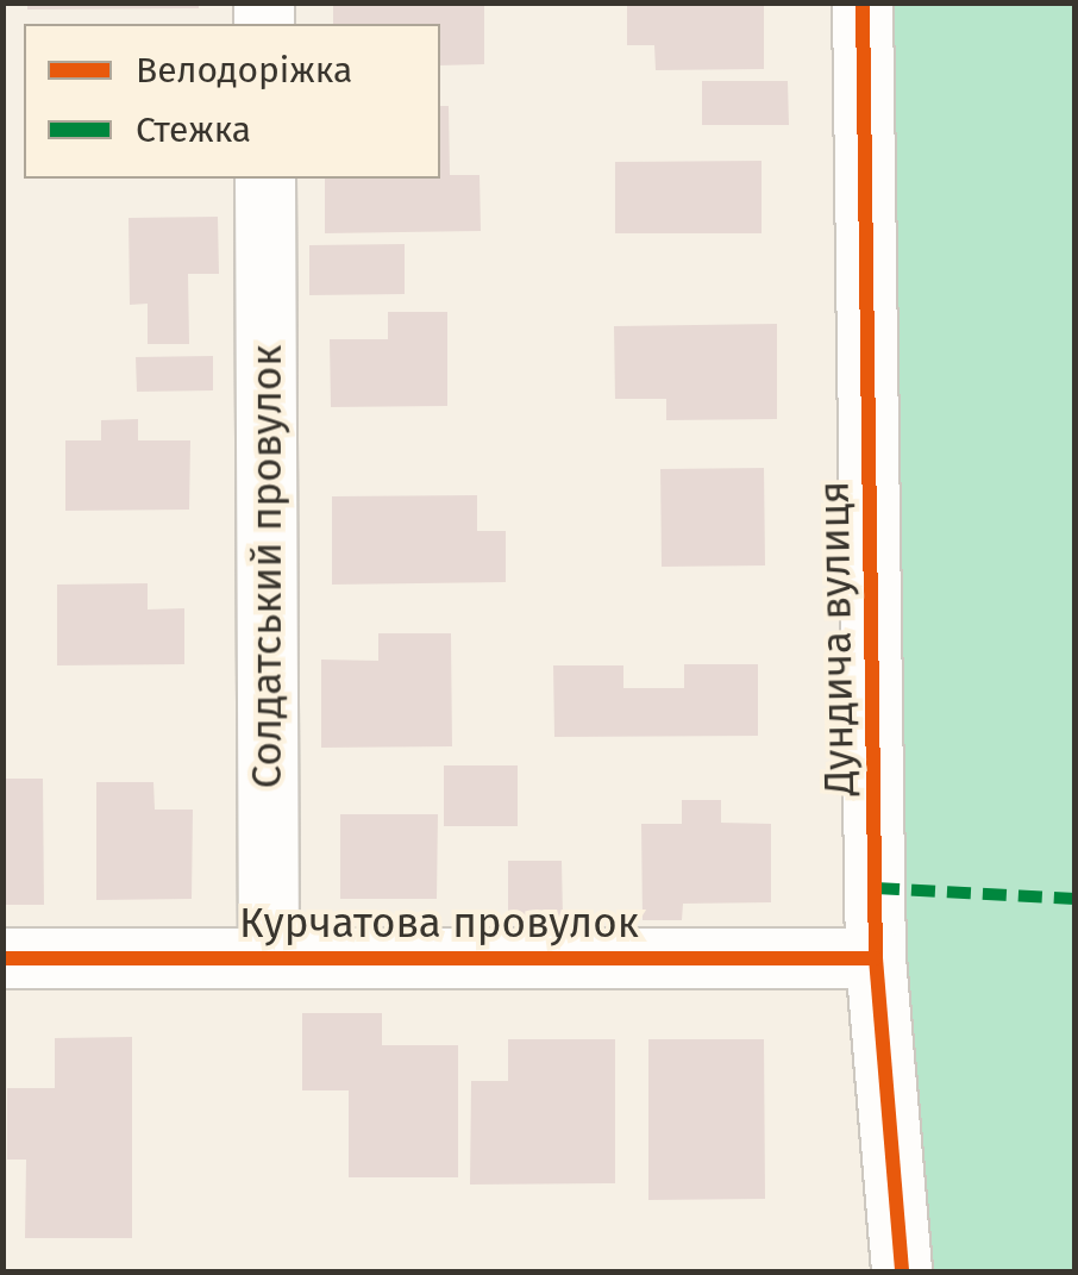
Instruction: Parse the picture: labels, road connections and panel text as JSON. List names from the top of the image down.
{
  "streets": {
    "street": ["Солдатський провулок", "Дундича вулиця", "Курчатова провулок"]
  },
  "crossings": [
    ["Солдатський провулок", "Курчатова провулок"],
    ["Дундича вулиця", "Курчатова провулок"]
  ],
  "legend": ["Велодоріжка", "Стежка"]
}
